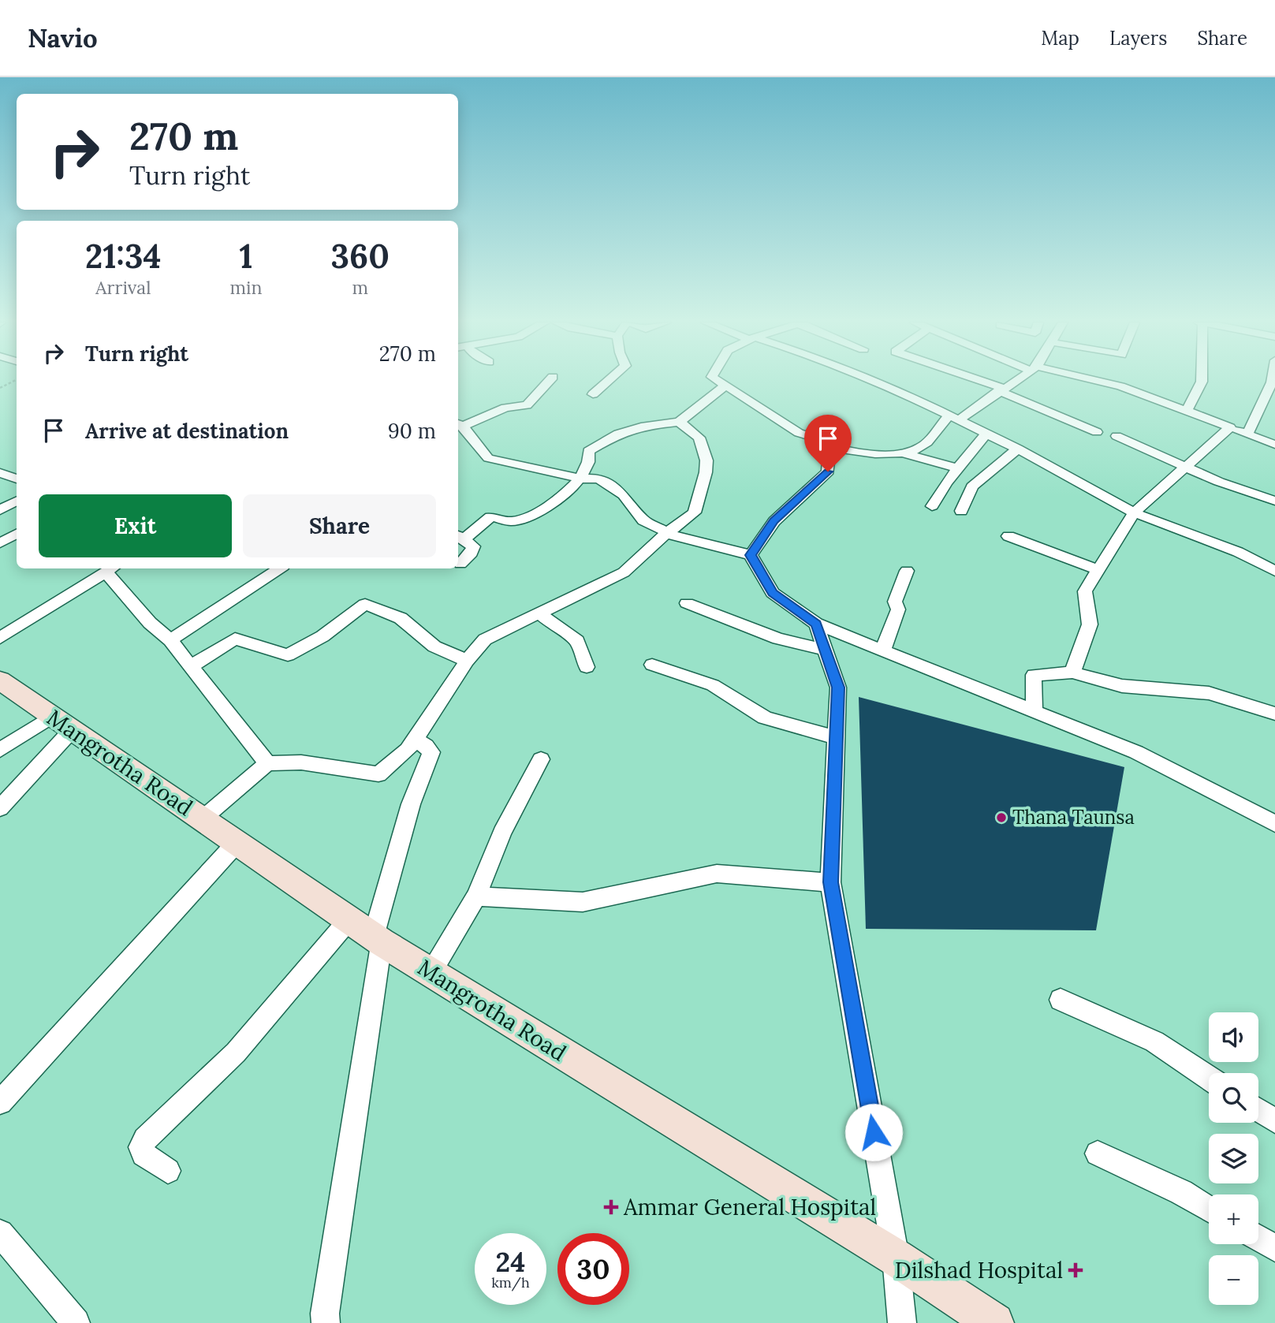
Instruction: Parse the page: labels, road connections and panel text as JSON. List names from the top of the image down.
{
  "streets": {
    "main road": ["Mangrotha Road"]
  },
  "places": {
    "other": ["Thana Taunsa"],
    "health": ["Ammar General Hospital", "Dilshad Hospital"]
  },
  "page": {
    "header": "Navio",
    "nav": ["Map", "Layers", "Share"],
    "turn": ["270 m", "Turn right"],
    "eta": [
      "21:34",
      "Arrival",
      "1",
      "min",
      "360",
      "m"
    ],
    "list": [
      {
        "name": "Turn right",
        "value": "270 m"
      },
      {
        "name": "Arrive at destination",
        "value": "90 m"
      }
    ],
    "buttons": ["Exit", "Share"],
    "map_buttons": ["+", "−"],
    "speed": "24 km/h",
    "limit": "30"
  }
}
